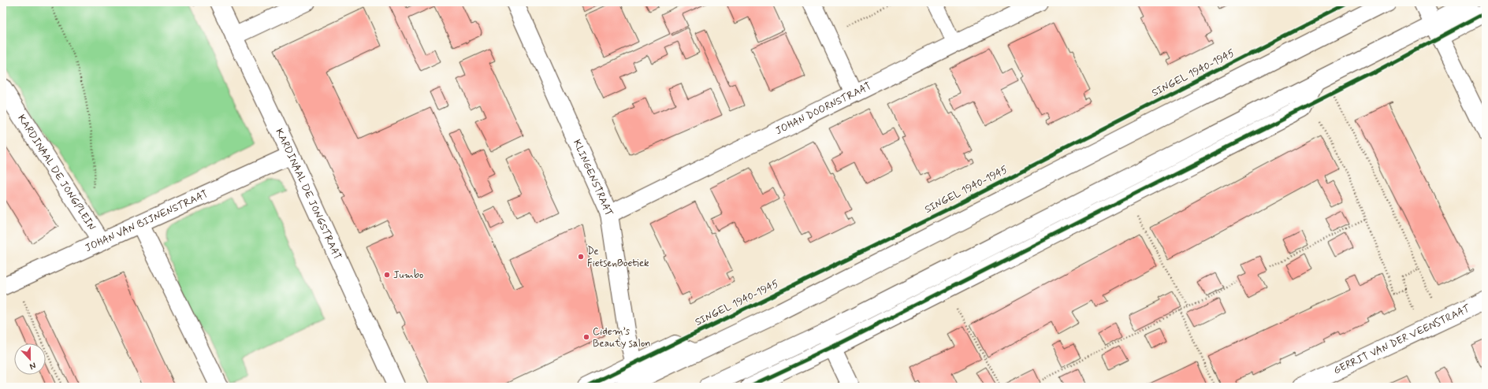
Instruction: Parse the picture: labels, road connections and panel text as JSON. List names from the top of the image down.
{
  "streets": {
    "street": [
      "JOHAN DOORNSTRAAT",
      "KARDINAAL DE JONGPLEIN",
      "KLINGENSTRAAT",
      "KARDINAAL DE JONGSTRAAT",
      "JOHAN VAN BIJNENSTRAAT",
      "GERRIT VAN DER VEENSTRAAT"
    ],
    "cycle path": ["SINGEL 1940-1945"]
  },
  "crossings": [
    ["JOHAN DOORNSTRAAT", "KLINGENSTRAAT"],
    ["KARDINAAL DE JONGPLEIN", "JOHAN VAN BIJNENSTRAAT"],
    ["KARDINAAL DE JONGSTRAAT", "JOHAN VAN BIJNENSTRAAT"]
  ],
  "places": ["De FietsenBoetiek", "Jumbo", "Cidem’s Beauty salon"],
  "north": "bottom"
}
